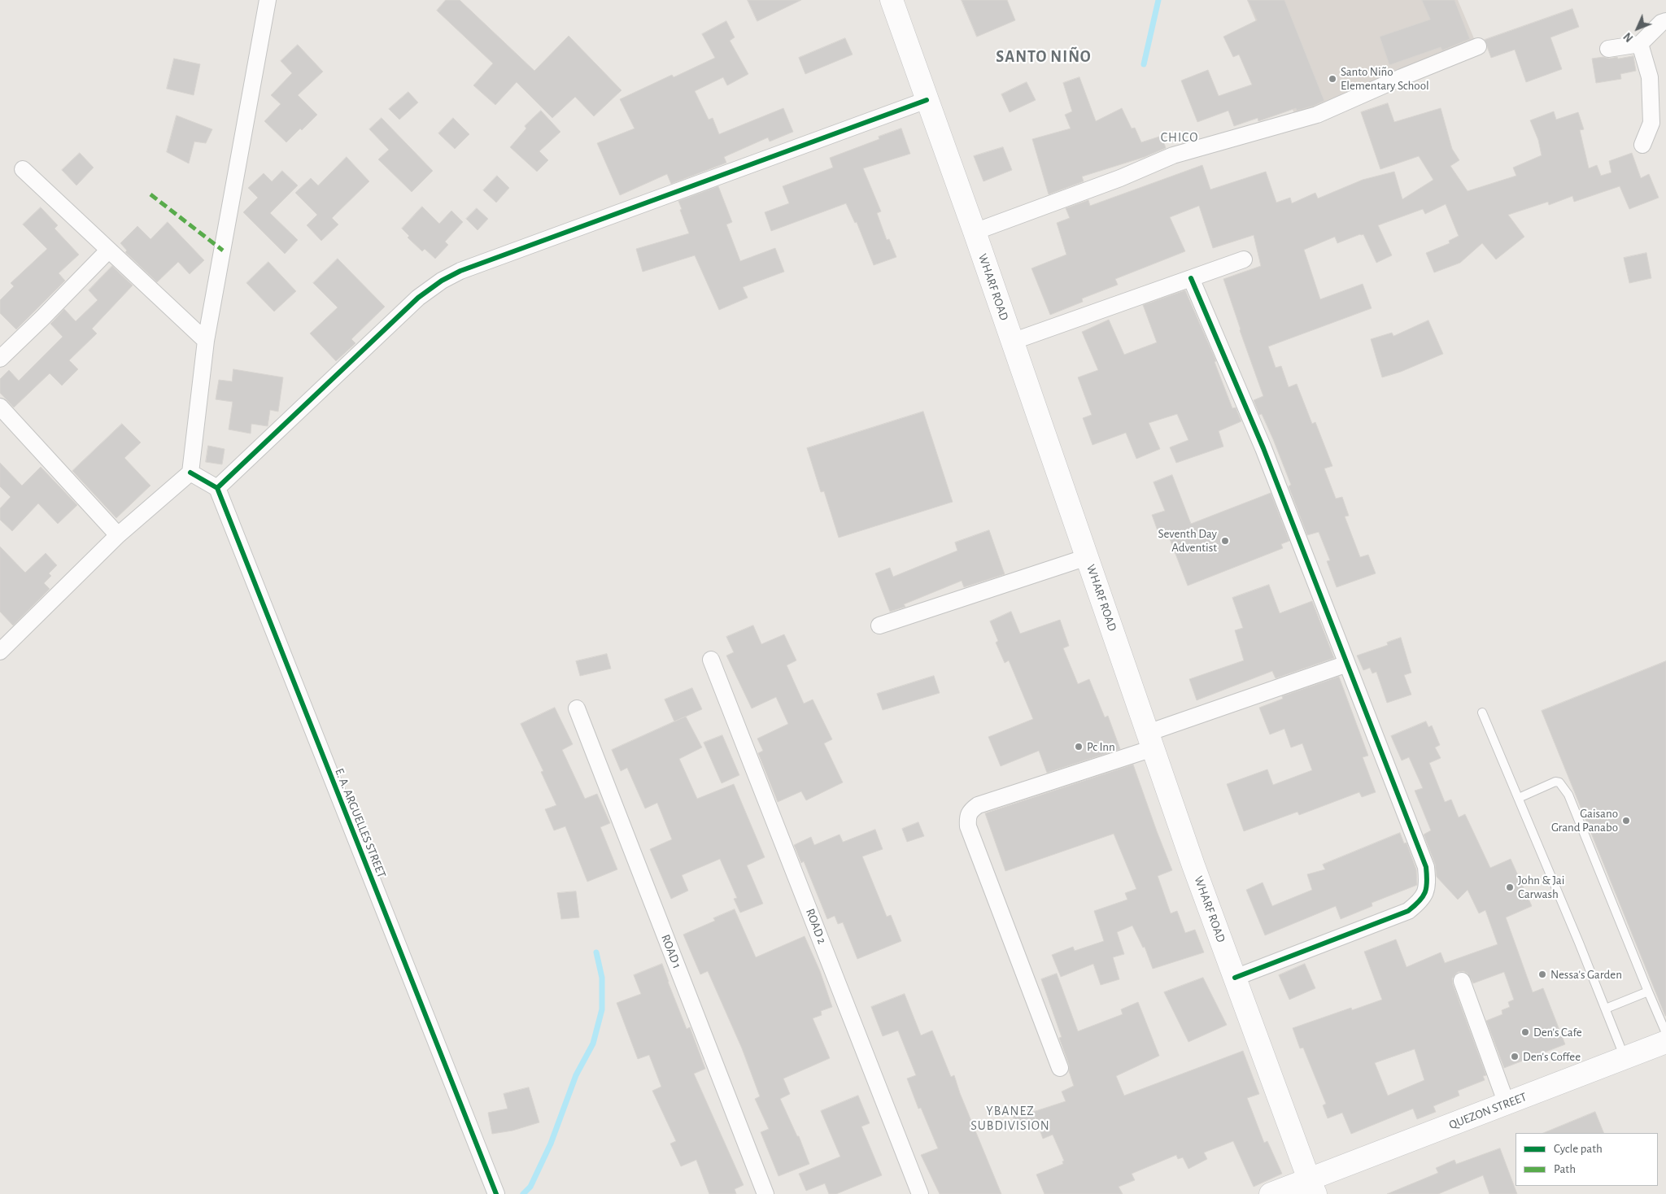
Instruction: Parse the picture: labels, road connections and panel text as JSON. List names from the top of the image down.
{
  "streets": {
    "main road": ["WHARF ROAD", "QUEZON STREET"],
    "street": ["E. A. ARGUELLES STREET", "ROAD 2", "ROAD 1"]
  },
  "crossings": [
    ["WHARF ROAD", "QUEZON STREET"]
  ],
  "districts": ["SANTO NIÑO", "CHICO", "YBANEZ SUBDIVISION"],
  "places": [
    "Santo Niño Elementary School",
    "Seventh Day Adventist",
    "Pc Inn",
    "Gaisano Grand Panabo",
    "John & Jai Carwash",
    "Nessa's Garden",
    "Den's Cafe",
    "Den's Coffee"
  ],
  "legend": ["Cycle path", "Path"],
  "north": "bottom left"
}
